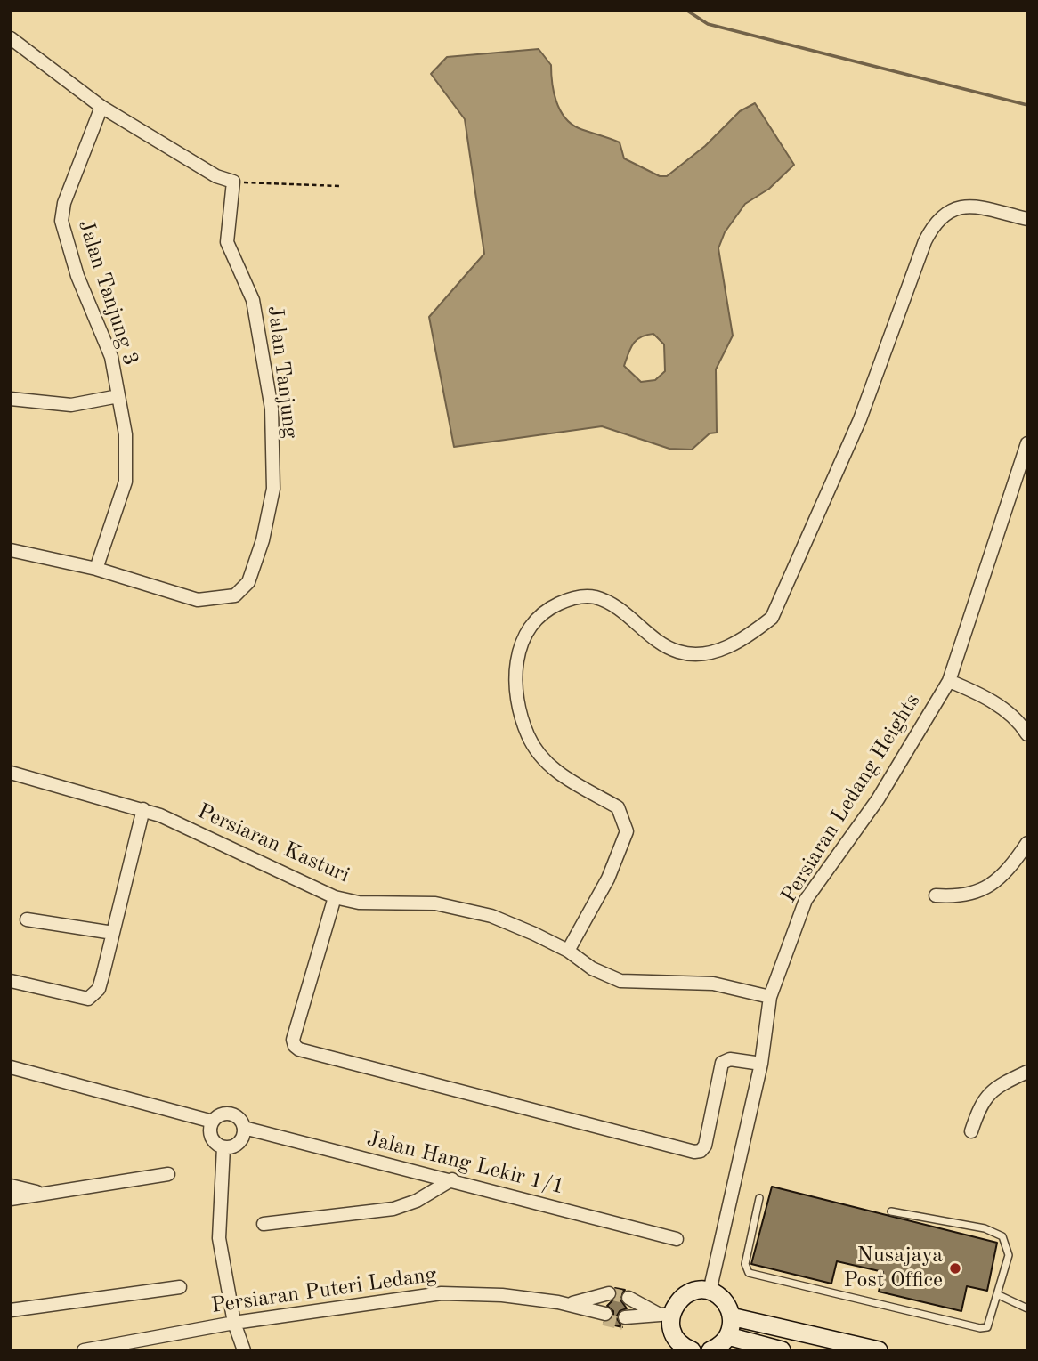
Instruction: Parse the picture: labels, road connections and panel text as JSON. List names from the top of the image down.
{
  "streets": {
    "street": [
      "Jalan Tanjung 3",
      "Jalan Tanjung",
      "Persiaran Ledang Heights",
      "Persiaran Kasturi",
      "Jalan Hang Lekir 1/1",
      "Persiaran Puteri Ledang"
    ]
  },
  "crossings": [
    ["Jalan Tanjung 3", "Jalan Tanjung"],
    ["Persiaran Ledang Heights", "Persiaran Kasturi"]
  ],
  "places": ["Nusajaya Post Office"]
}
